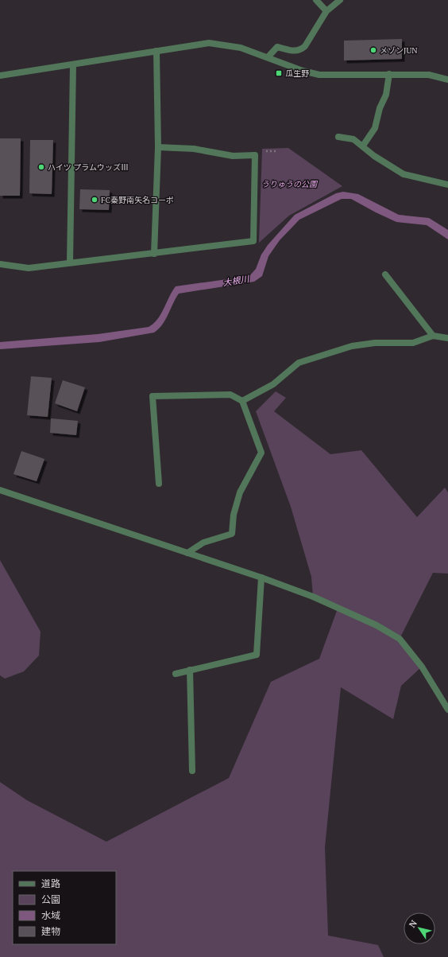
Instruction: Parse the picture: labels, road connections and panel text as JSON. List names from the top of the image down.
{
  "water": ["大根川"],
  "parks": ["うりゅうの公園"],
  "places": {
    "other": ["メゾンJUN", "ハイツ プラムウッズⅢ", "FC秦野南矢名コーポ"],
    "transit": ["瓜生野"]
  },
  "legend": [
    "道路",
    "公園",
    "水域",
    "建物"
  ],
  "north": "top left"
}
